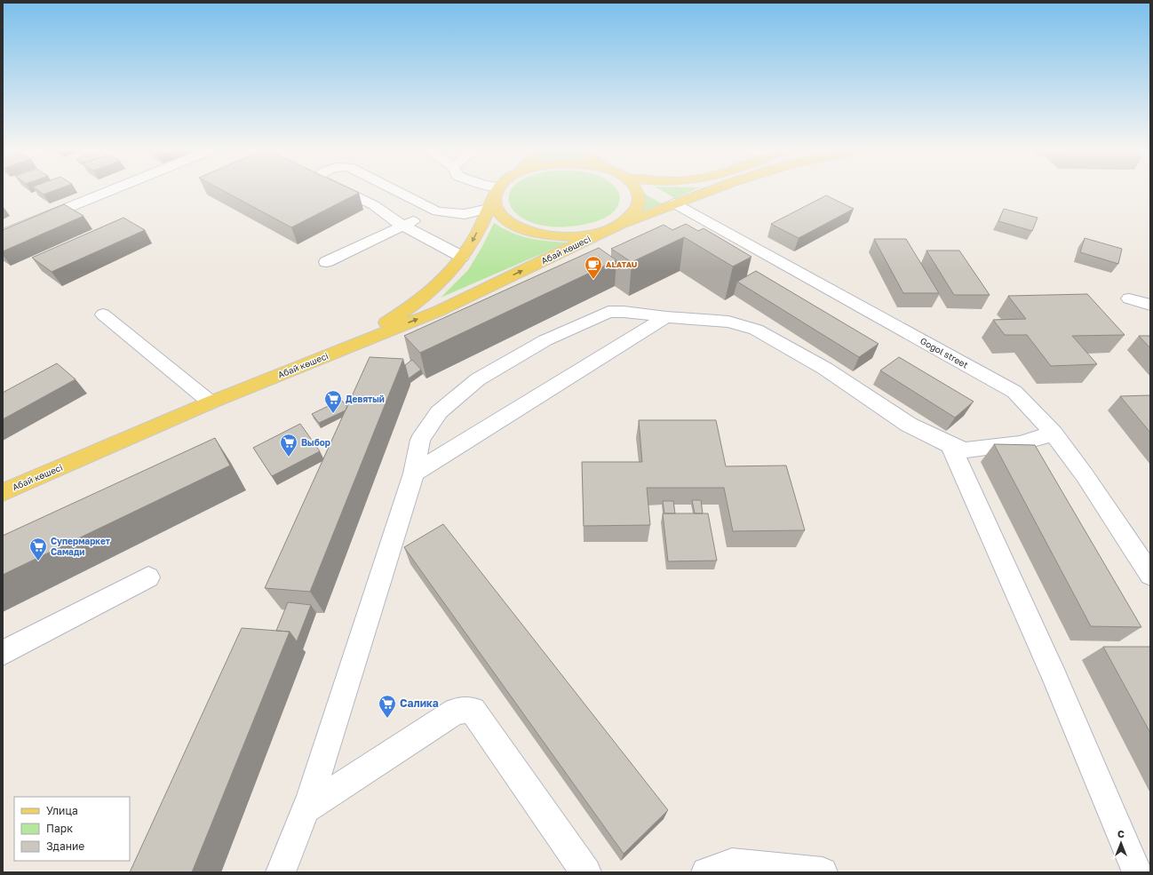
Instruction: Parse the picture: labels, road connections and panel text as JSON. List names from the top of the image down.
{
  "streets": {
    "main road": ["Абай көшесі"],
    "street": ["Gogol street"]
  },
  "places": {
    "cafe": ["ALATAU"],
    "supermarket": [
      "Девятый",
      "Выбор",
      "Супермаркет Самади",
      "Салика"
    ]
  },
  "legend": ["Улица", "Парк", "Здание"],
  "north": "top"
}
